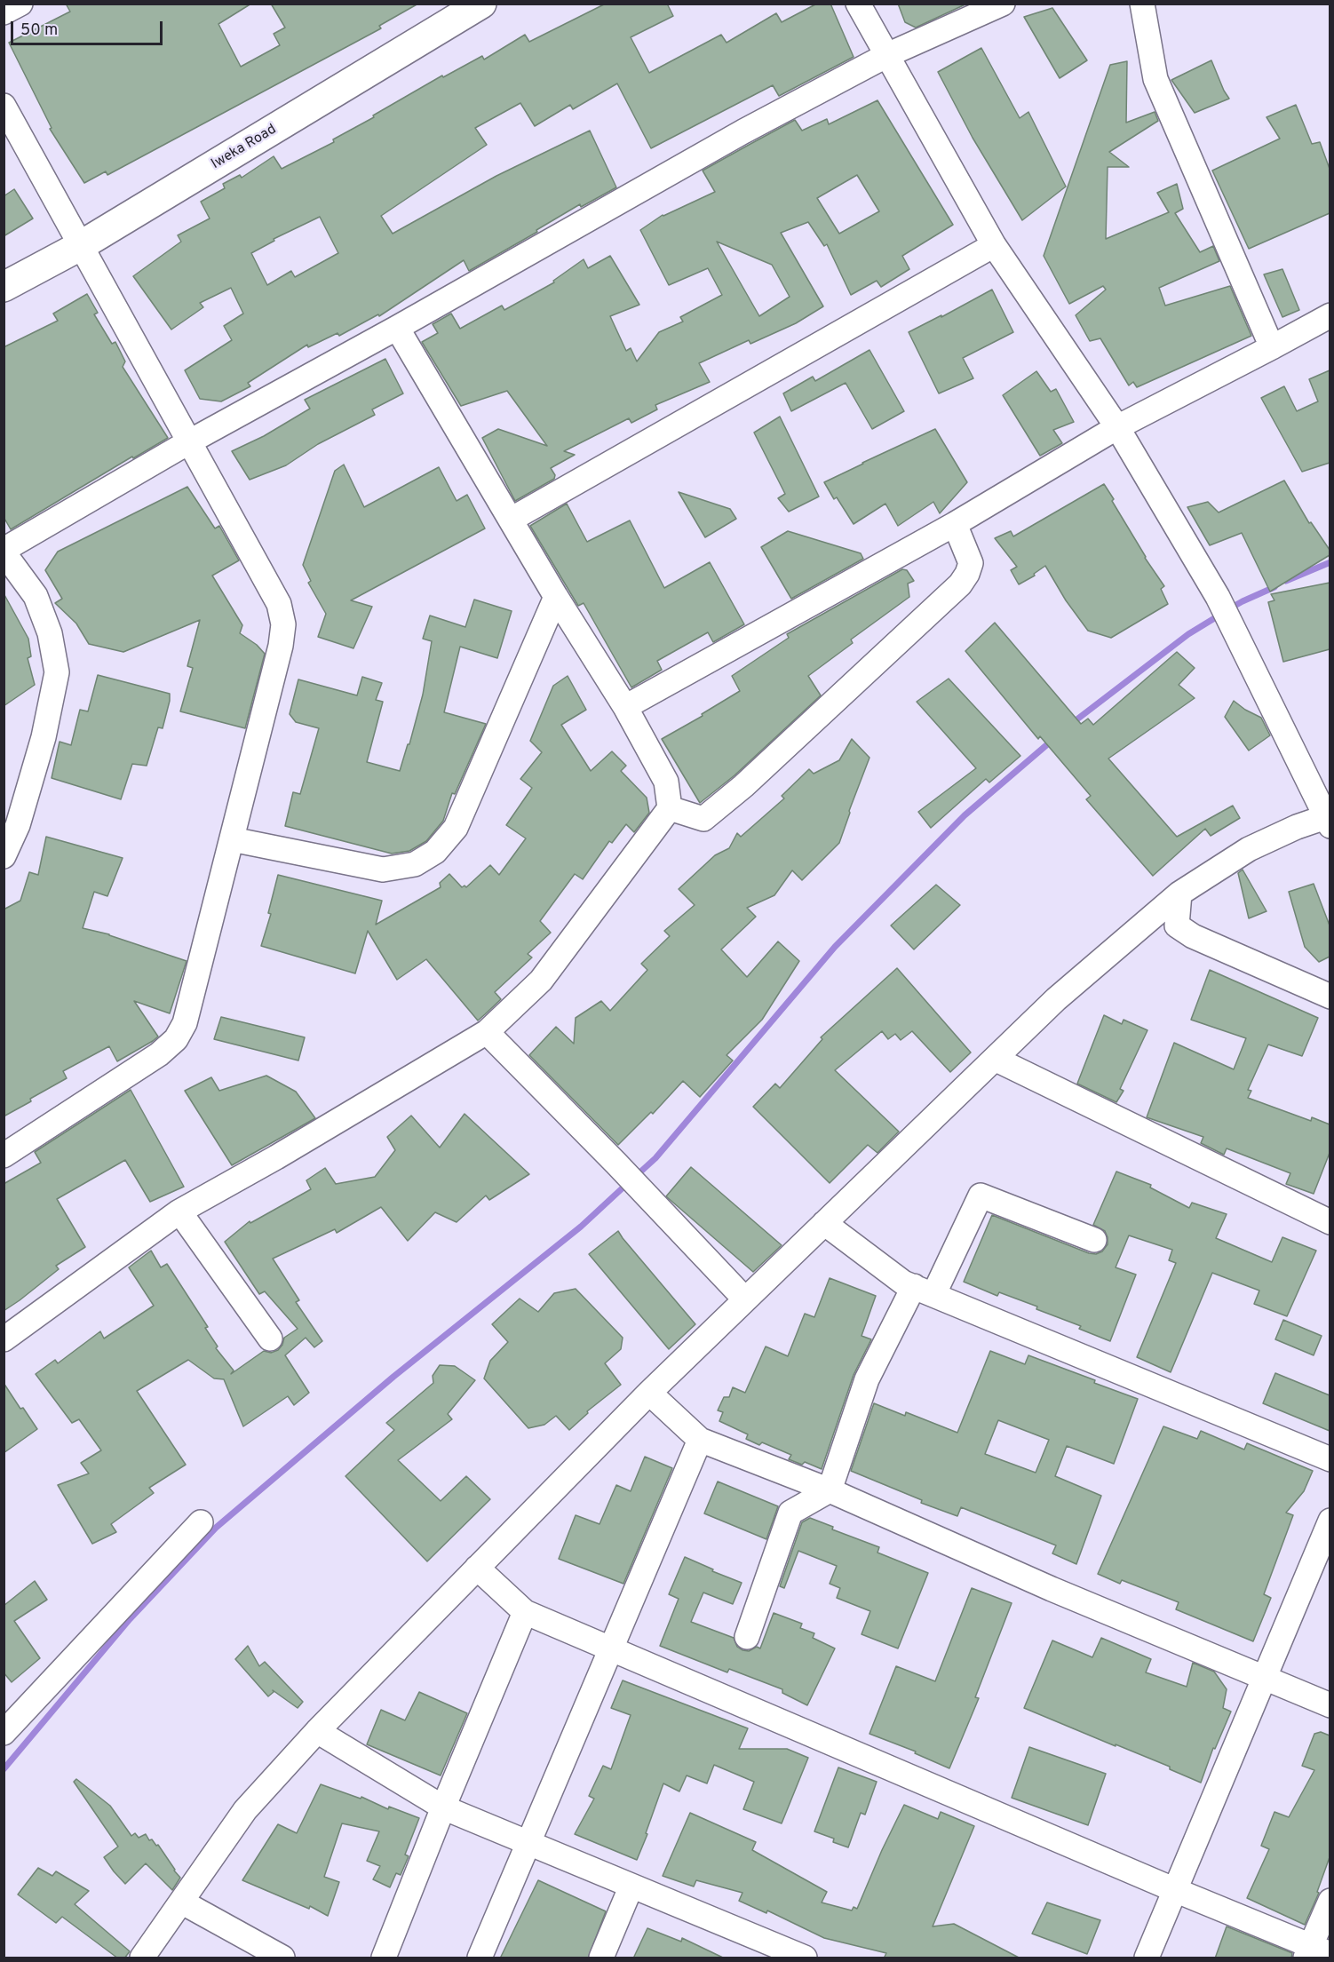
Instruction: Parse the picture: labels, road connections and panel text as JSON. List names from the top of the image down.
{
  "streets": {
    "main road": ["Iweka Road"]
  },
  "scale_bar": "50 m"
}
